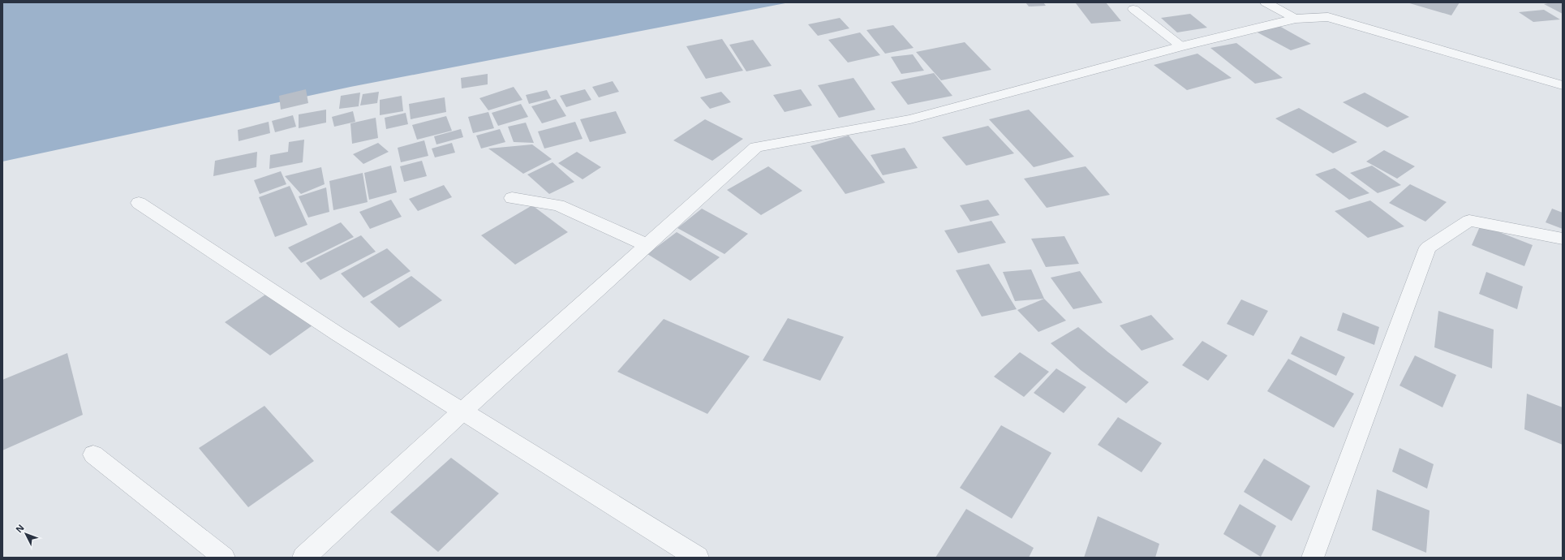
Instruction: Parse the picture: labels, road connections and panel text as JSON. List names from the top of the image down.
{
  "north": "top left"
}
